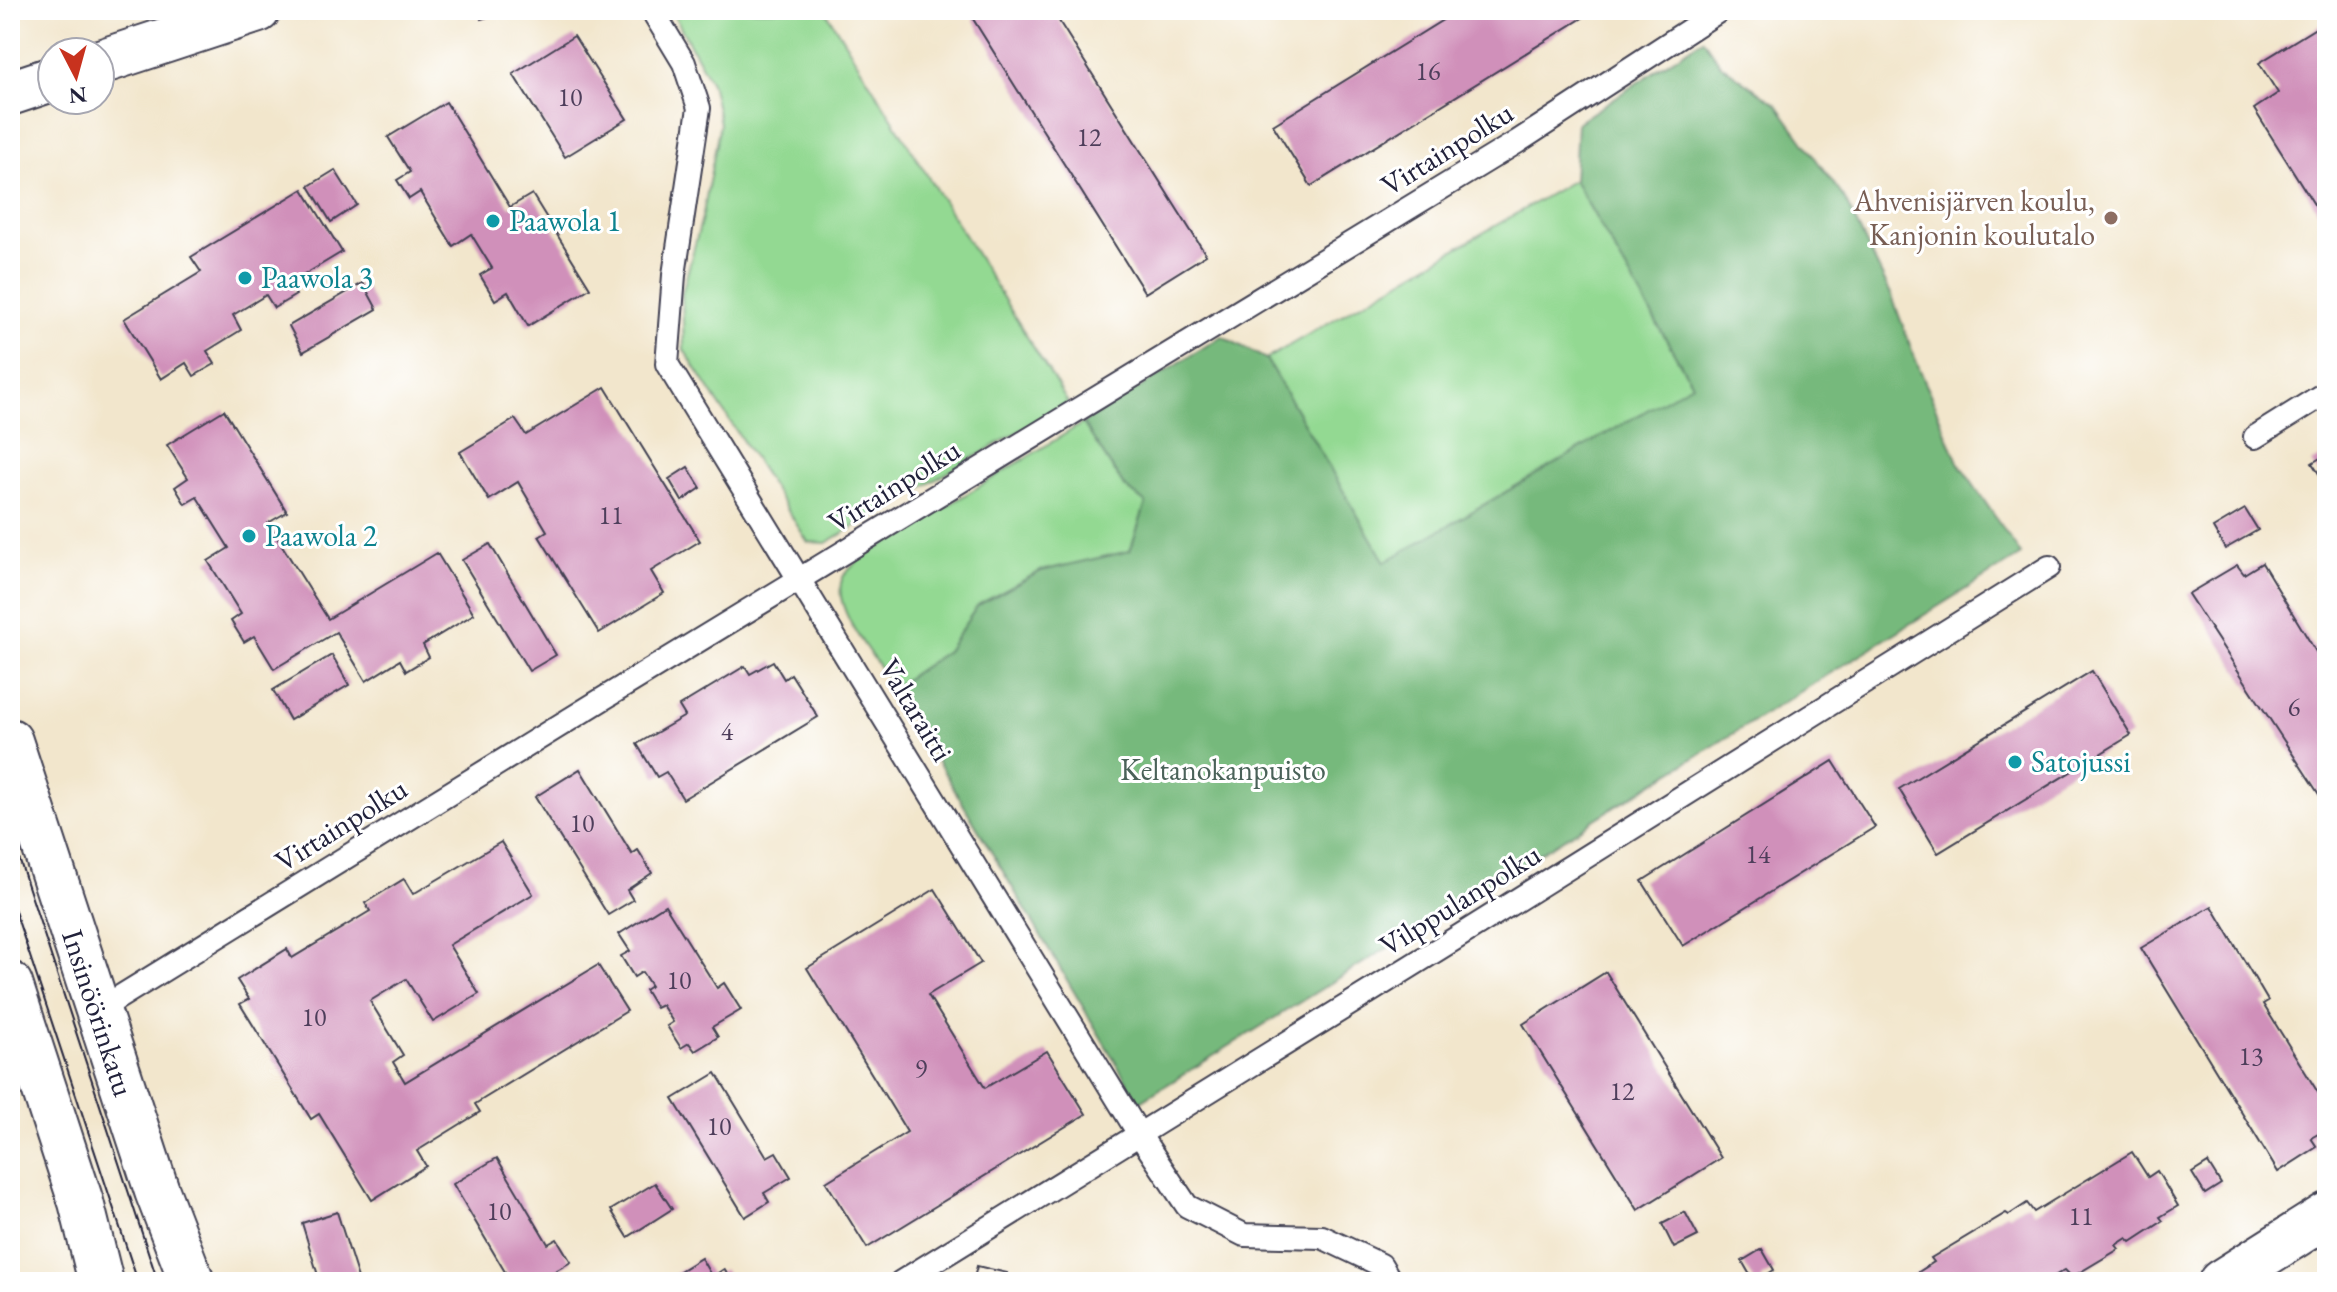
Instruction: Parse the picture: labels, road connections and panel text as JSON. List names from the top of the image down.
{
  "streets": {
    "main road": ["Insinöörinkatu"],
    "lane": ["Virtainpolku", "Valtaraitti", "Vilppulanpolku"]
  },
  "crossings": [
    ["Virtainpolku", "Valtaraitti"],
    ["Virtainpolku", "Insinöörinkatu"],
    ["Valtaraitti", "Vilppulanpolku"]
  ],
  "parks": ["Keltanokanpuisto"],
  "places": [
    "Ahvenisjärven koulu, Kanjonin koulutalo",
    "Paawola 1",
    "Paawola 3",
    "Paawola 2",
    "Satojussi"
  ],
  "house_numbers": [
    "16",
    "10",
    "12",
    "11",
    "6",
    "4",
    "10",
    "14",
    "10",
    "10",
    "13",
    "9",
    "12",
    "10",
    "10",
    "11"
  ],
  "north": "bottom"
}
